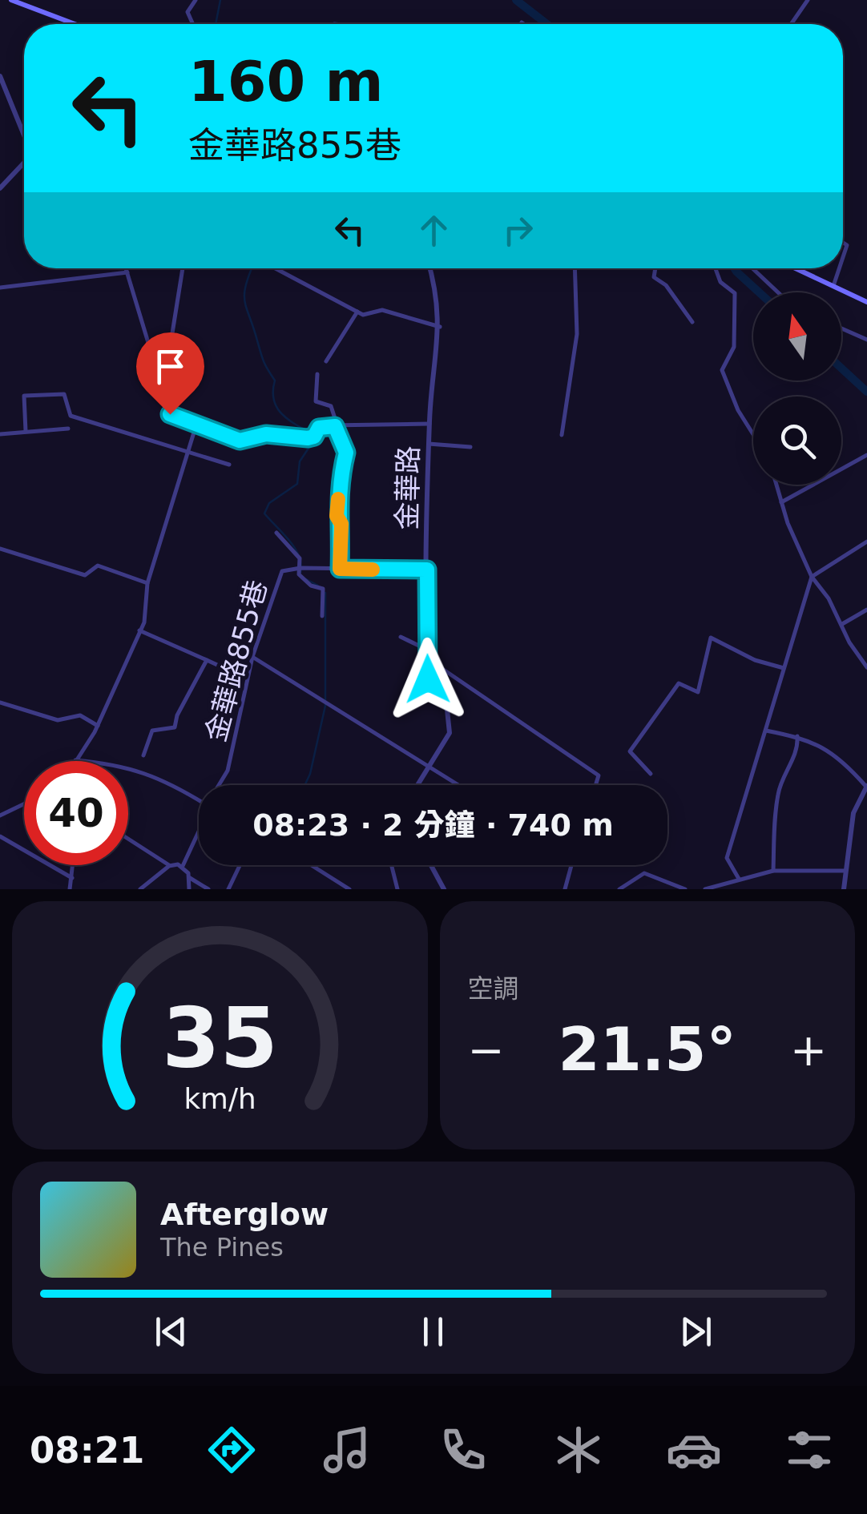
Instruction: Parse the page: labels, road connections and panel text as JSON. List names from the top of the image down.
{
  "streets": {
    "street": ["金華路", "金華路855巷"]
  },
  "crossings": [
    ["金華路", "金華路855巷"]
  ],
  "north": "top",
  "page": {
    "turn": ["160 m", "金華路855巷"],
    "limit": "40",
    "trip": "08:23 · 2 分鐘 · 740 m",
    "tile": "空調",
    "heat": ["−", "21.5°", "+"],
    "song": ["Afterglow", "The Pines"],
    "tabs": "08:21",
    "gauge": ["35", "km/h"]
  }
}
